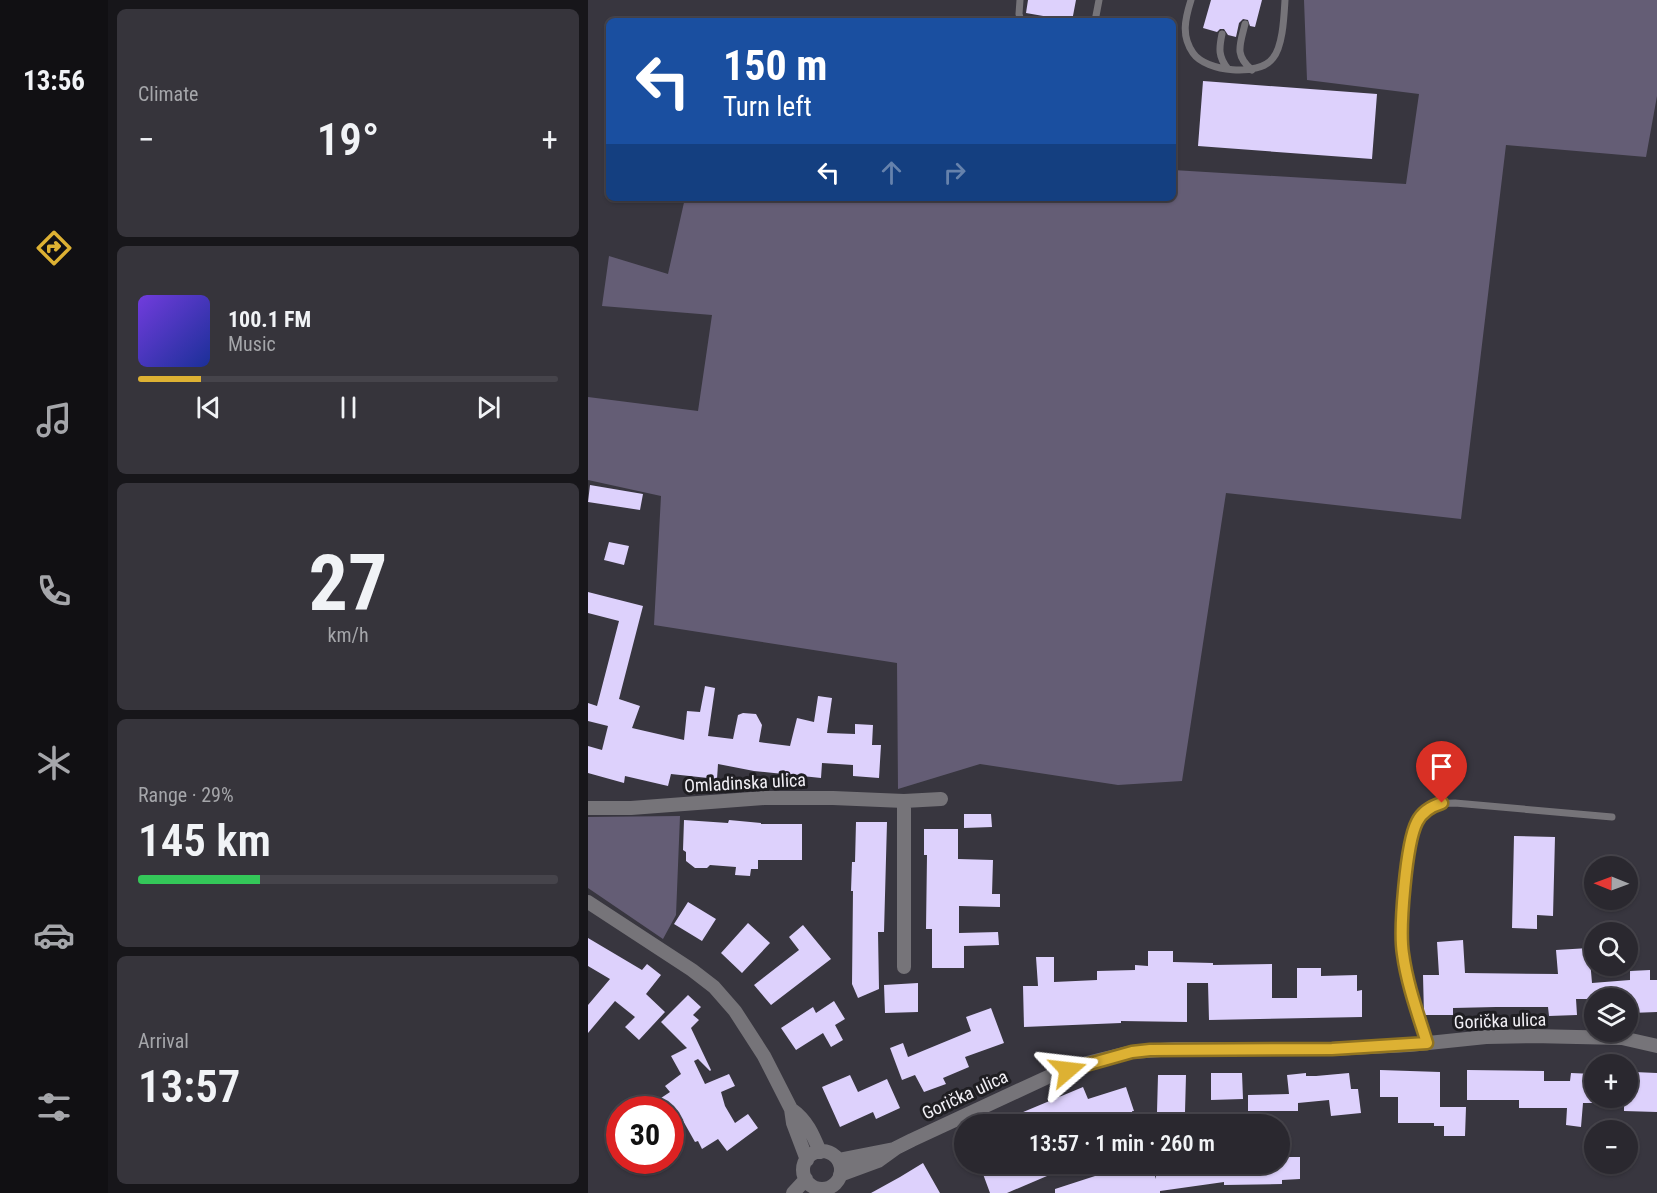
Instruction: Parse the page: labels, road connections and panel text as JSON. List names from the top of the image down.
{
  "streets": {
    "street": ["Omladinska ulica", "Gorička ulica"]
  },
  "north": "left",
  "page": {
    "tabs": "13:56",
    "tile": [
      "Climate",
      ["27", "km/h"],
      ["Range · 29%", "145 km"],
      ["Arrival", "13:57"]
    ],
    "turn": ["150 m", "Turn left"],
    "heat": ["−", "19°", "+"],
    "song": ["100.1 FM", "Music"],
    "map_buttons": ["+", "−"],
    "limit": "30",
    "trip": "13:57 · 1 min · 260 m"
  }
}
